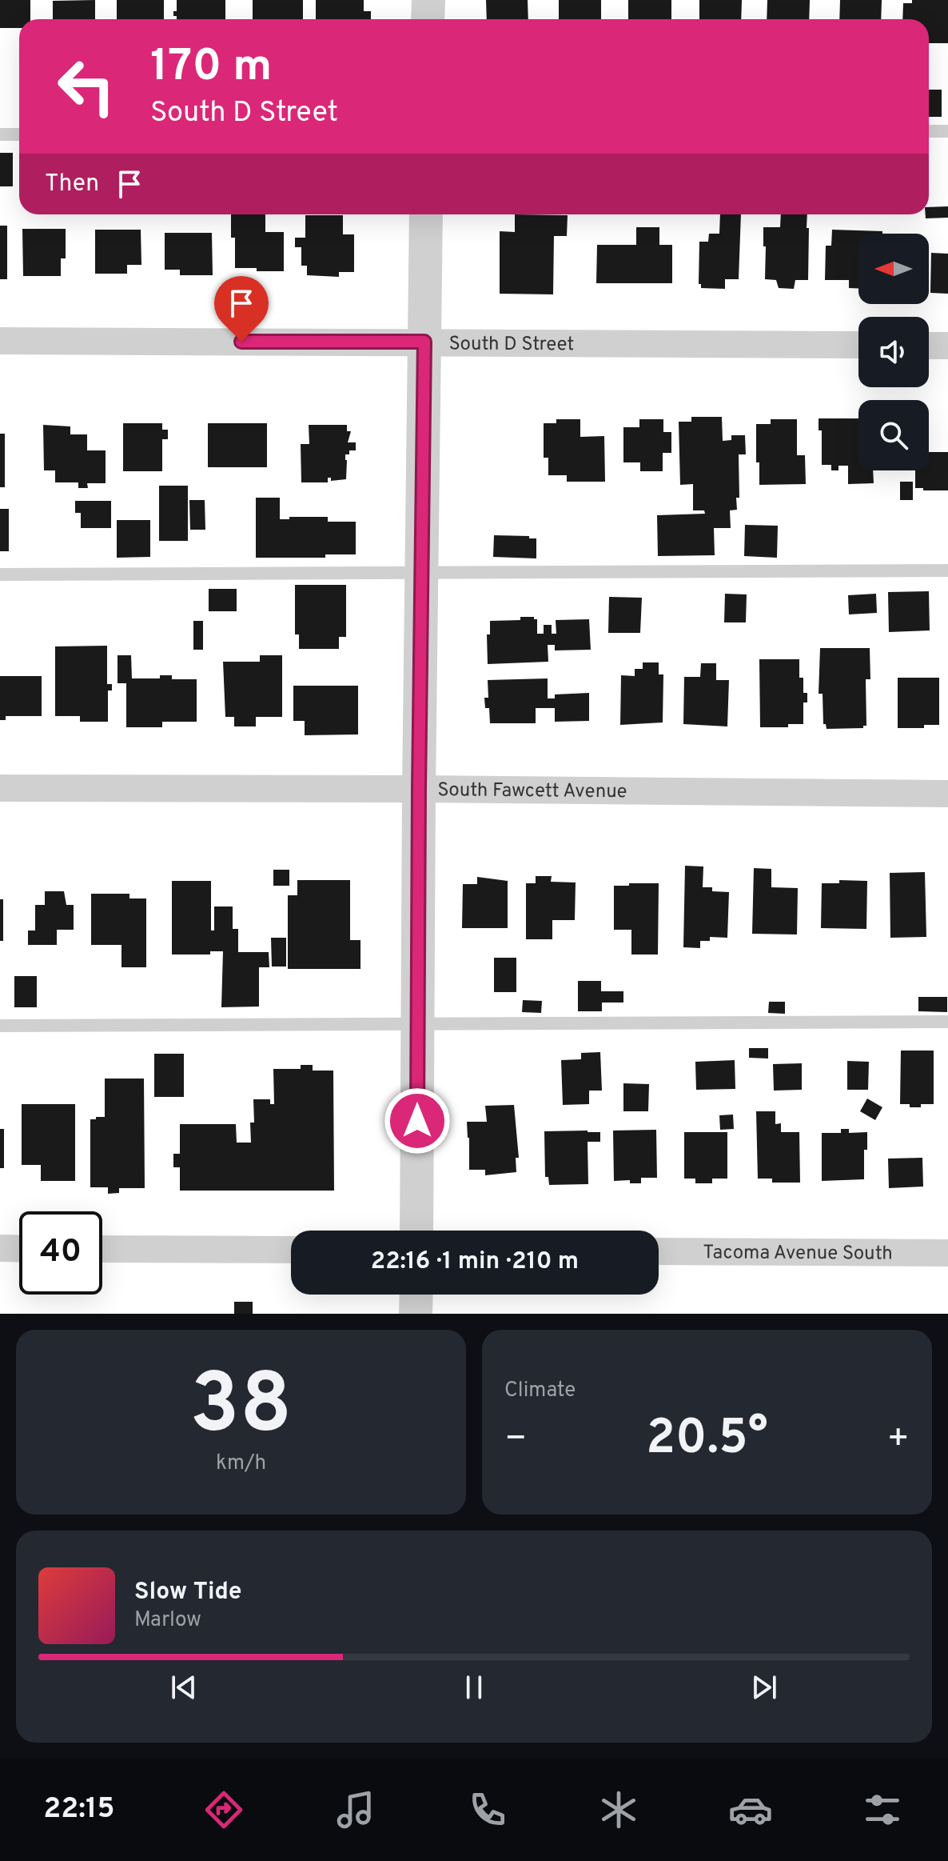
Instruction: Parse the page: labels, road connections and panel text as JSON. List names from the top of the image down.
{
  "streets": {
    "street": ["South D Street", "South Fawcett Avenue", "Tacoma Avenue South"]
  },
  "north": "left",
  "page": {
    "turn": ["170 m", "South D Street"],
    "then": "Then",
    "limit": "40",
    "trip": "22:16 · 1 min · 210 m",
    "tile": [
      ["38", "km/h"],
      "Climate"
    ],
    "heat": ["−", "20.5°", "+"],
    "song": ["Slow Tide", "Marlow"],
    "tabs": "22:15"
  }
}
